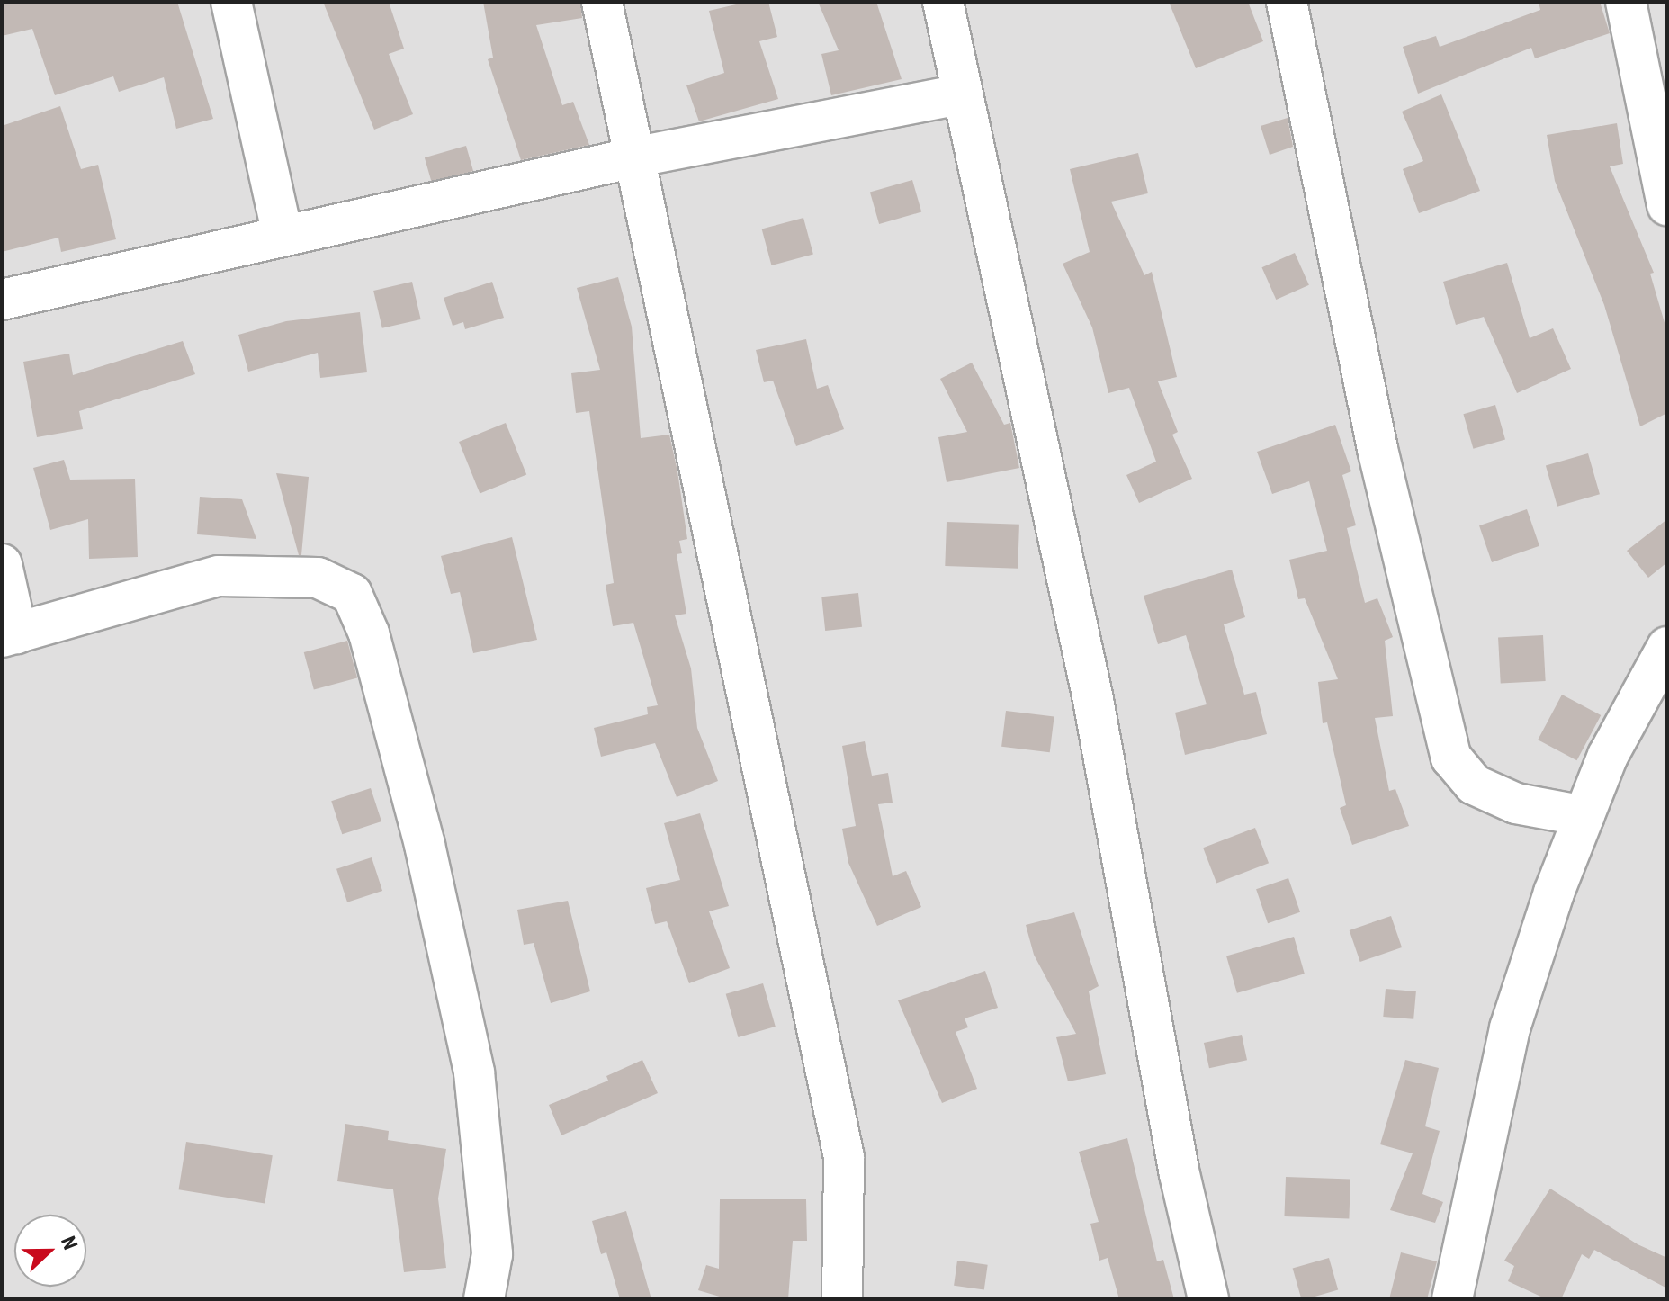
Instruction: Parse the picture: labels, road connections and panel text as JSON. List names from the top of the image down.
{
  "north": "right"
}
